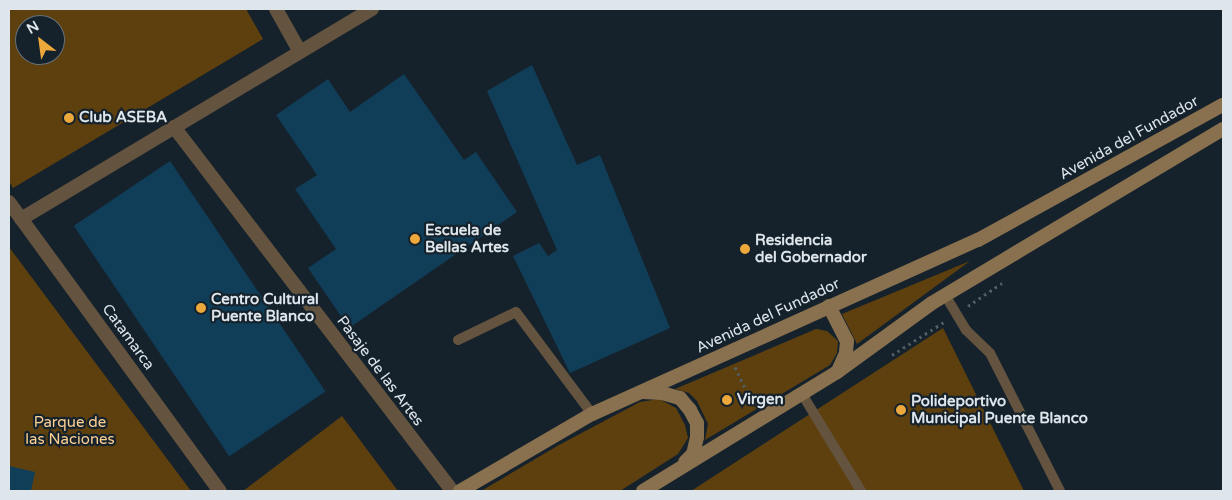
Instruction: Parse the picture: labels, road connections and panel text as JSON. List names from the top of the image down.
{
  "streets": {
    "main road": ["Avenida del Fundador"],
    "street": ["Catamarca", "Pasaje de las Artes"]
  },
  "parks": ["Parque de las Naciones"],
  "places": [
    "Club ASEBA",
    "Escuela de Bellas Artes",
    "Residencia del Gobernador",
    "Centro Cultural Puente Blanco",
    "Virgen",
    "Polideportivo Municipal Puente Blanco"
  ],
  "north": "top left"
}
